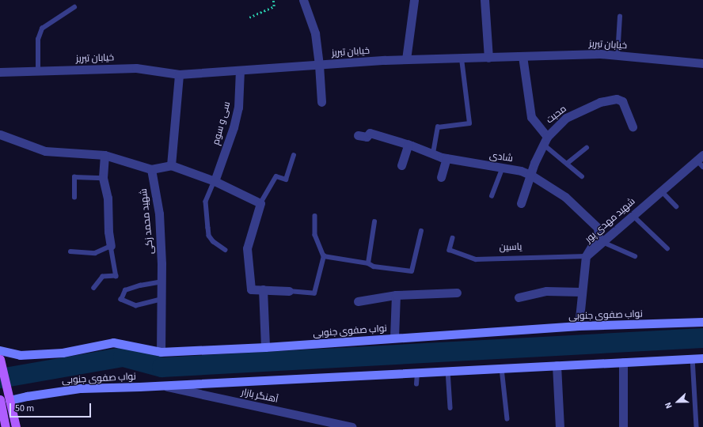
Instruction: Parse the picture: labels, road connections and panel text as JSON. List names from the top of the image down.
{
  "streets": {
    "main road": ["نواب صفوی جنوبی"],
    "street": [
      "خیابان تبریز",
      "محبت",
      "سی و سوم",
      "شادی",
      "شهید مهدی پور",
      "شهید محمد زکی",
      "آهنگر بازار"
    ],
    "lane": ["یاسین"]
  },
  "crossings": [
    ["خیابان تبریز", "سی و سوم"],
    ["محبت", "شادی"],
    ["شادی", "شهید مهدی پور"],
    ["شادی", "یاسین"],
    ["شهید مهدی پور", "یاسین"],
    ["شهید مهدی پور", "نواب صفوی جنوبی"],
    ["شهید محمد زکی", "نواب صفوی جنوبی"],
    ["نواب صفوی جنوبی", "آهنگر بازار"]
  ],
  "scale_bar": "50 m",
  "north": "left"
}
